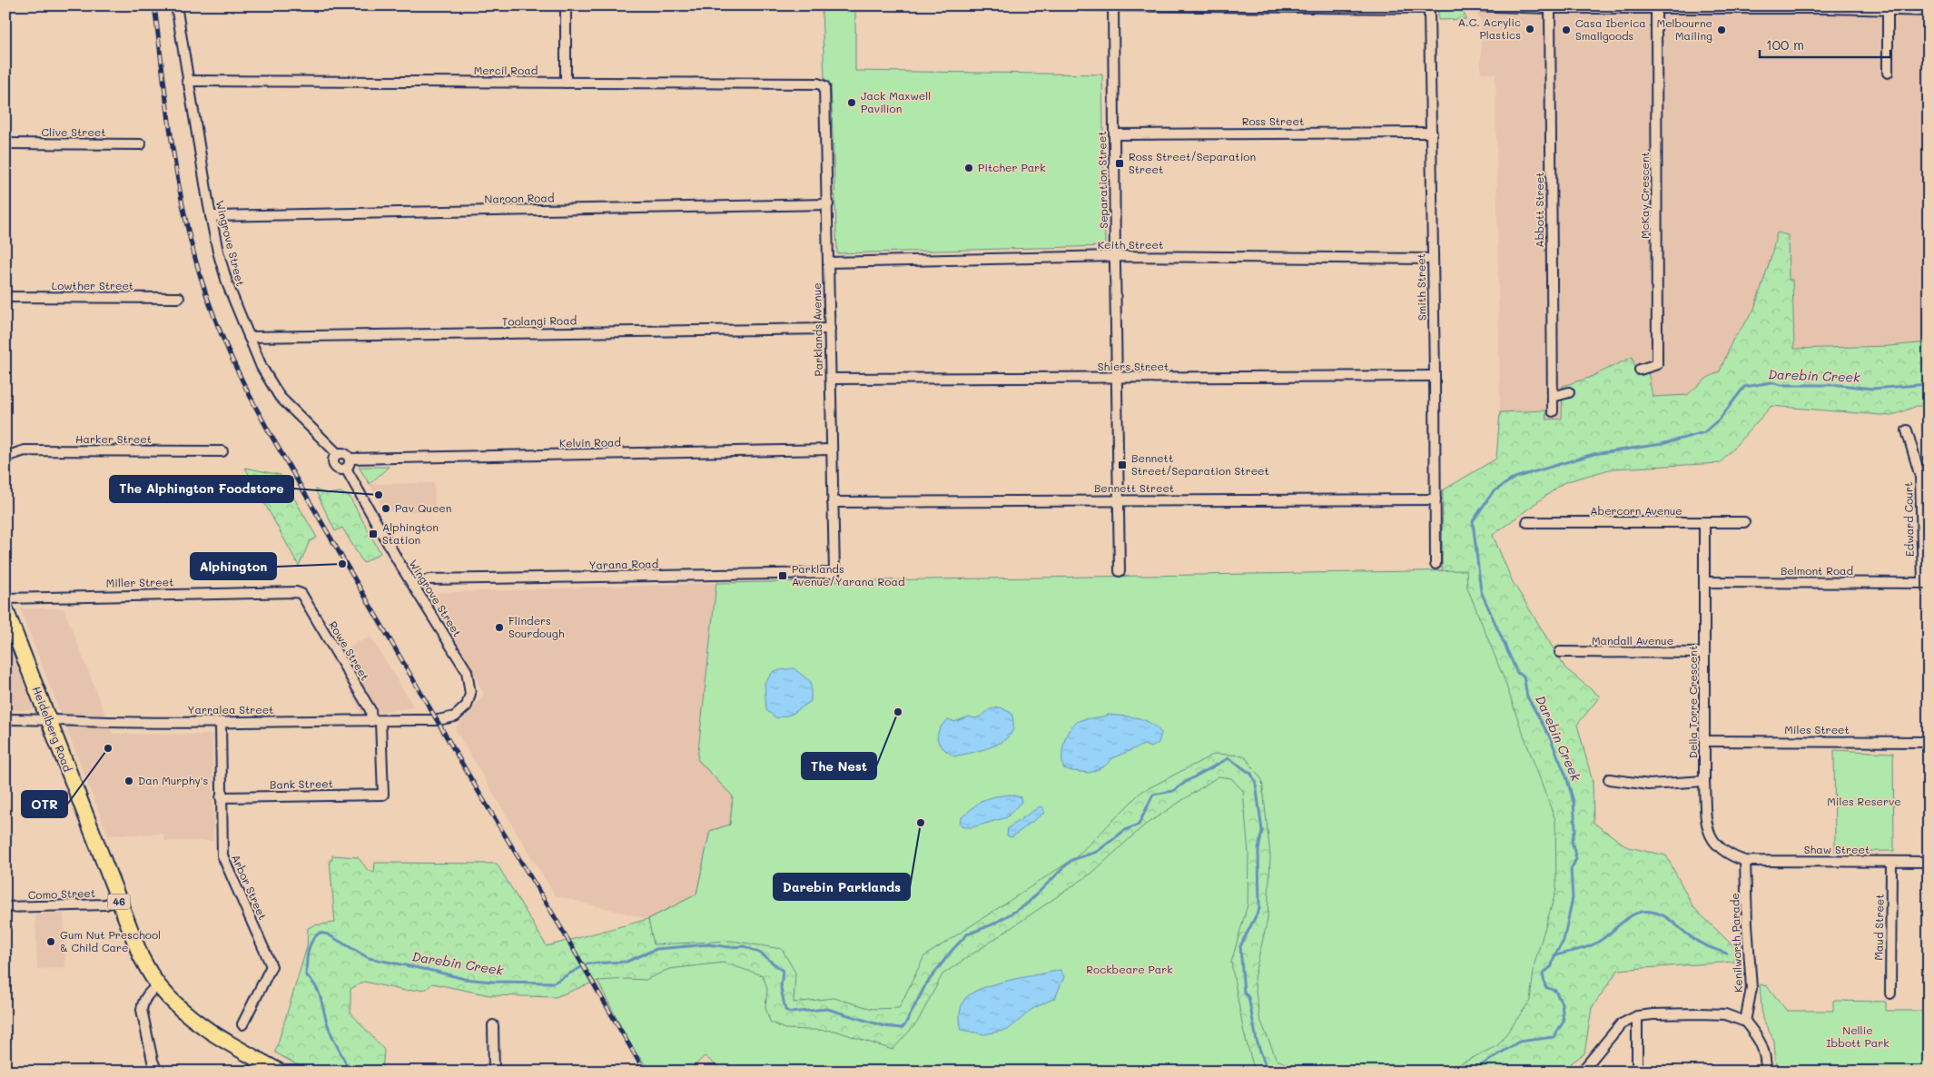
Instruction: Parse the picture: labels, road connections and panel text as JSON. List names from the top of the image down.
{
  "streets": {
    "main road": ["Heidelberg Road", "46"],
    "street": [
      "Mercil Road",
      "Ross Street",
      "Clive Street",
      "Separation Street",
      "McKay Crescent",
      "Naroon Road",
      "Abbott Street",
      "Wingrove Street",
      "Keith Street",
      "Lowther Street",
      "Smith Street",
      "Toolangi Road",
      "Parklands Avenue",
      "Shiers Street",
      "Harker Street",
      "Kelvin Road",
      "Bennett Street",
      "Abercorn Avenue",
      "Edward Court",
      "Yarana Road",
      "Belmont Road",
      "Miller Street",
      "Mandall Avenue",
      "Rowe Street",
      "Della Torre Crescent",
      "Yarralea Street",
      "Miles Street",
      "Bank Street",
      "Shaw Street",
      "Arbor Street",
      "Como Street",
      "Maud Street",
      "Kenilworth Parade"
    ]
  },
  "crossings": [
    ["Mercil Road", "Wingrove Street"],
    ["Mercil Road", "Parklands Avenue"],
    ["Ross Street", "Separation Street"],
    ["Ross Street", "Smith Street"],
    ["Separation Street", "Keith Street"],
    ["Separation Street", "Smith Street"],
    ["Separation Street", "Shiers Street"],
    ["Separation Street", "Bennett Street"],
    ["Naroon Road", "Wingrove Street"],
    ["Naroon Road", "Parklands Avenue"],
    ["Wingrove Street", "Toolangi Road"],
    ["Wingrove Street", "Kelvin Road"],
    ["Wingrove Street", "Yarana Road"],
    ["Wingrove Street", "Yarralea Street"],
    ["Keith Street", "Smith Street"],
    ["Keith Street", "Parklands Avenue"],
    ["Smith Street", "Shiers Street"],
    ["Smith Street", "Bennett Street"],
    ["Toolangi Road", "Parklands Avenue"],
    ["Parklands Avenue", "Shiers Street"],
    ["Parklands Avenue", "Kelvin Road"],
    ["Parklands Avenue", "Bennett Street"],
    ["Parklands Avenue", "Yarana Road"],
    ["Abercorn Avenue", "Della Torre Crescent"],
    ["Edward Court", "Belmont Road"],
    ["Belmont Road", "Della Torre Crescent"],
    ["Miller Street", "Rowe Street"],
    ["Mandall Avenue", "Della Torre Crescent"],
    ["Rowe Street", "Yarralea Street"],
    ["Rowe Street", "Bank Street"],
    ["Della Torre Crescent", "Miles Street"],
    ["Della Torre Crescent", "Shaw Street"],
    ["Della Torre Crescent", "Kenilworth Parade"],
    ["Yarralea Street", "Heidelberg Road"],
    ["Yarralea Street", "Arbor Street"],
    ["Heidelberg Road", "Como Street"],
    ["Bank Street", "Arbor Street"],
    ["Shaw Street", "Maud Street"],
    ["Shaw Street", "Kenilworth Parade"]
  ],
  "water": ["Darebin Creek"],
  "parks": ["Miles Reserve", "Rockbeare Park", "Nellie Ibbott Park"],
  "places": {
    "other": [
      "A.C. Acrylic Plastics",
      "Casa Iberica Smallgoods",
      "Melbourne Mailing",
      "Jack Maxwell Pavilion",
      "Pitcher Park",
      "The Alphington Foodstore",
      "Pav Queen",
      "Alphington",
      "Flinders Sourdough",
      "The Nest",
      "OTR",
      "Dan Murphy's",
      "Darebin Parklands",
      "Gum Nut Preschool & Child Care"
    ],
    "transit": [
      "Ross Street/Separation Street",
      "Bennett Street/Separation Street",
      "Alphington Station",
      "Parklands Avenue/Yarana Road"
    ]
  },
  "scale_bar": "100 m"
}
